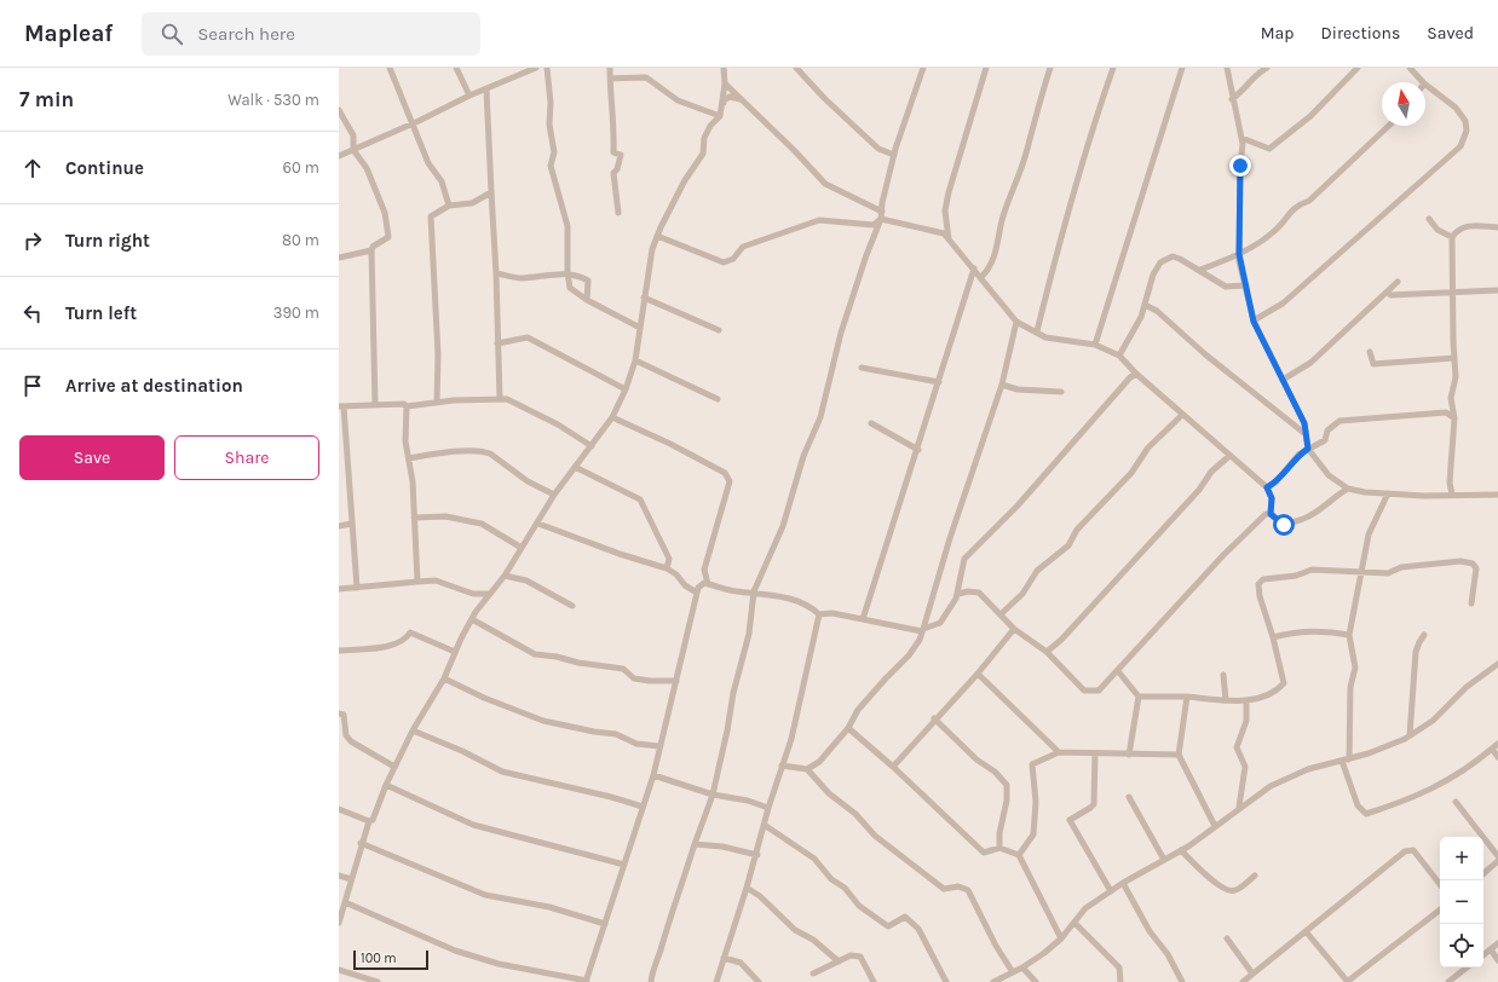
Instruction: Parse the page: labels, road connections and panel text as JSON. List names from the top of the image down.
{
  "scale_bar": "100 m",
  "north": "top",
  "page": {
    "header": "Mapleaf",
    "search": "Search here",
    "nav": ["Map", "Directions", "Saved"],
    "heading": ["7 min", "Walk · 530 m"],
    "list": [
      ["Continue", "60 m"],
      ["Turn right", "80 m"],
      ["Turn left", "390 m"],
      "Arrive at destination"
    ],
    "buttons": ["Save", "Share"],
    "map_buttons": ["+", "−"],
    "scale": "100 m"
  }
}
